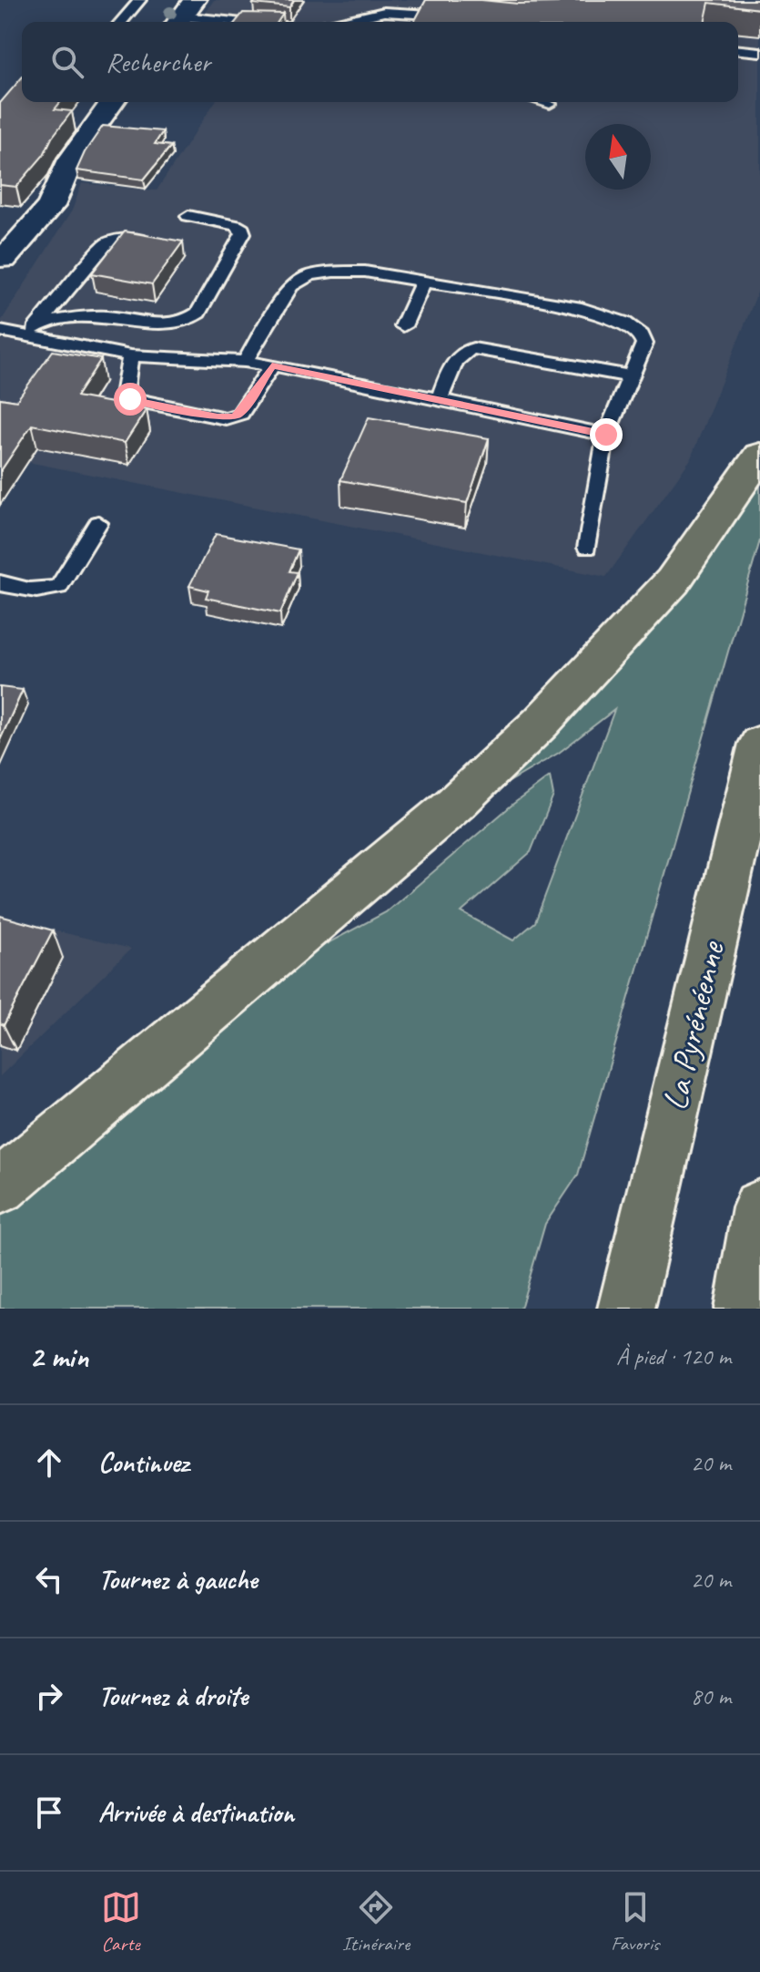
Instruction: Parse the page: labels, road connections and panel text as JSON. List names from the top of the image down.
{
  "streets": {
    "highway": ["La Pyrénéenne"]
  },
  "north": "top",
  "page": {
    "search": "Rechercher",
    "heading": ["2 min", "À pied · 120 m"],
    "list": [
      ["Continuez", "20 m"],
      ["Tournez à gauche", "20 m"],
      ["Tournez à droite", "80 m"],
      "Arrivée à destination"
    ],
    "nav": ["Carte", "Itinéraire", "Favoris"]
  }
}
